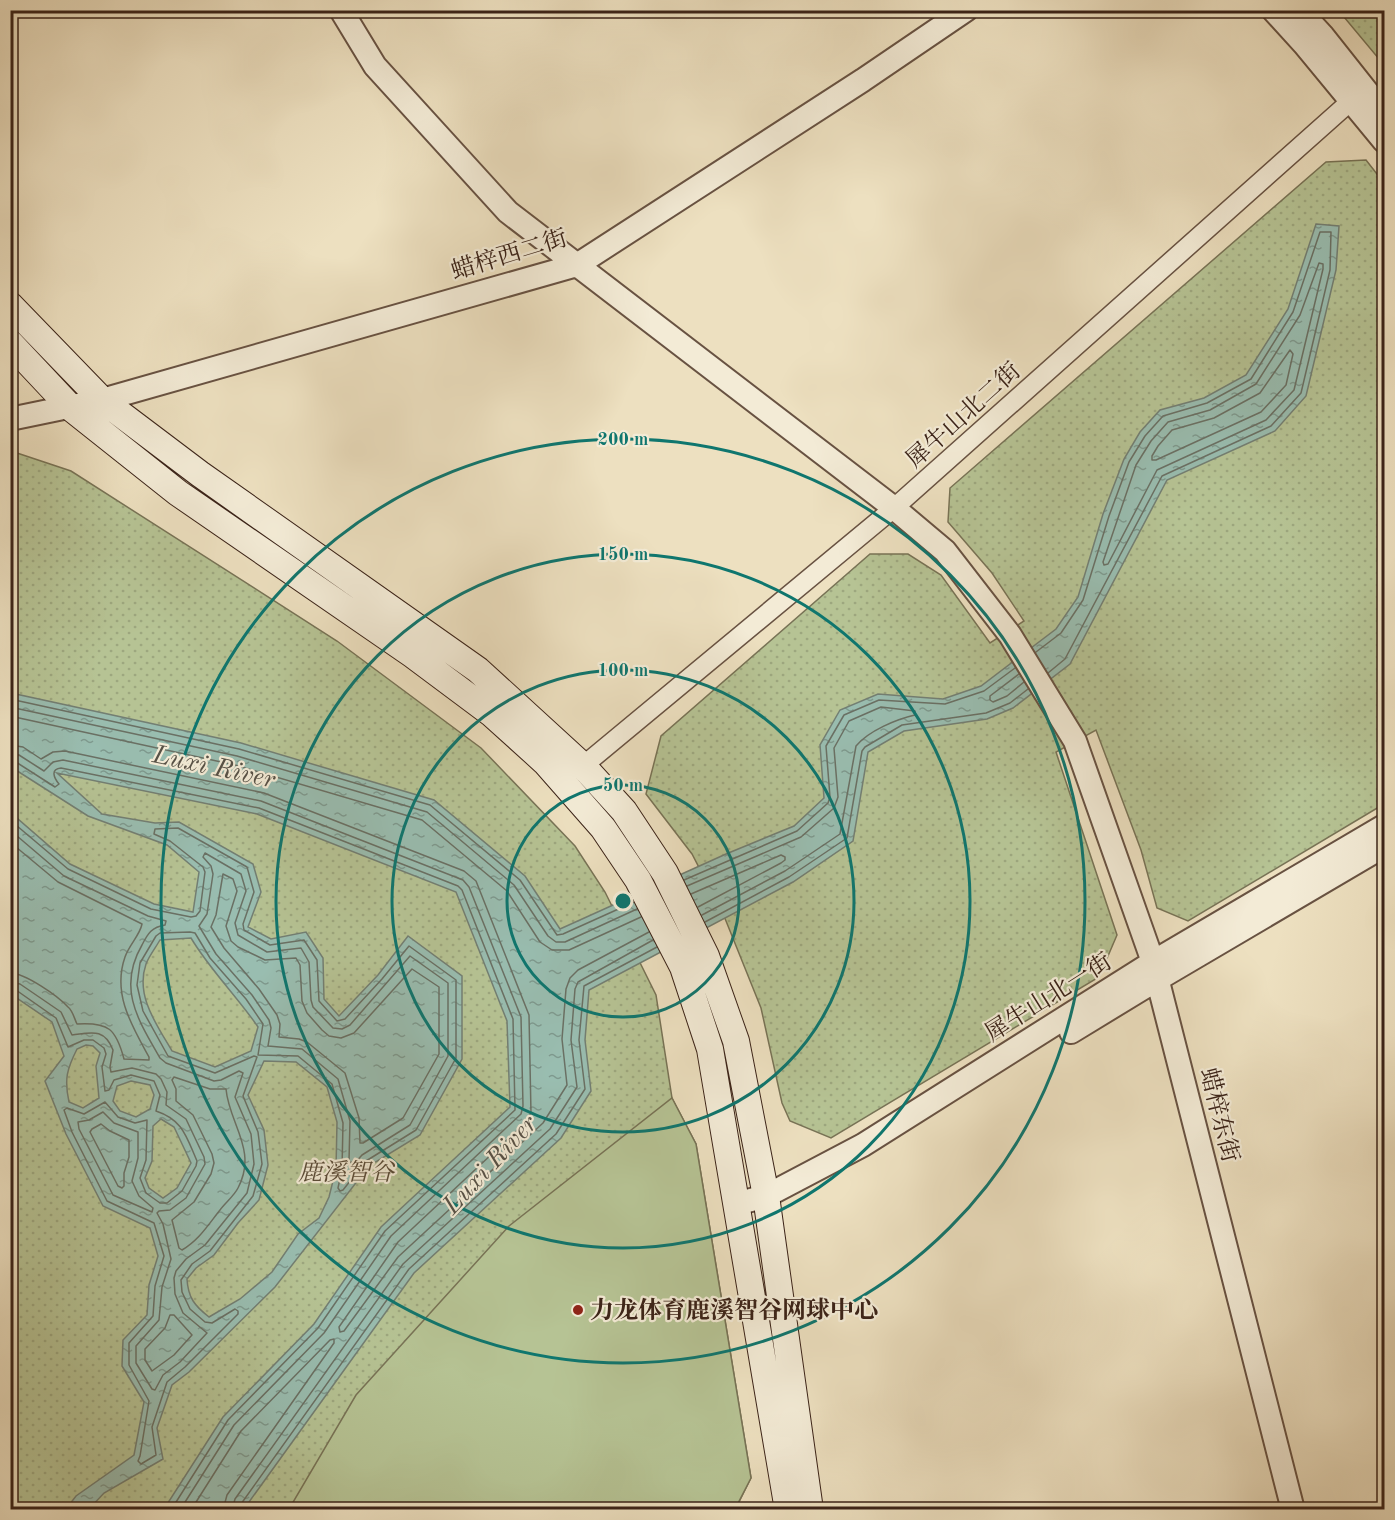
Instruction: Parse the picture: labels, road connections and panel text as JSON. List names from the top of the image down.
{
  "streets": {
    "street": [
      "蜡梓西二街",
      "犀牛山北二街",
      "犀牛山北一街",
      "蜡梓东街"
    ]
  },
  "crossings": [
    ["蜡梓西二街", "蜡梓东街"],
    ["犀牛山北二街", "蜡梓东街"],
    ["犀牛山北一街", "蜡梓东街"]
  ],
  "water": ["Luxi River"],
  "parks": ["鹿溪智谷"],
  "places": ["力龙体育鹿溪智谷网球中心"],
  "rings": [
    "200 m",
    "150 m",
    "100 m",
    "50 m"
  ]
}
